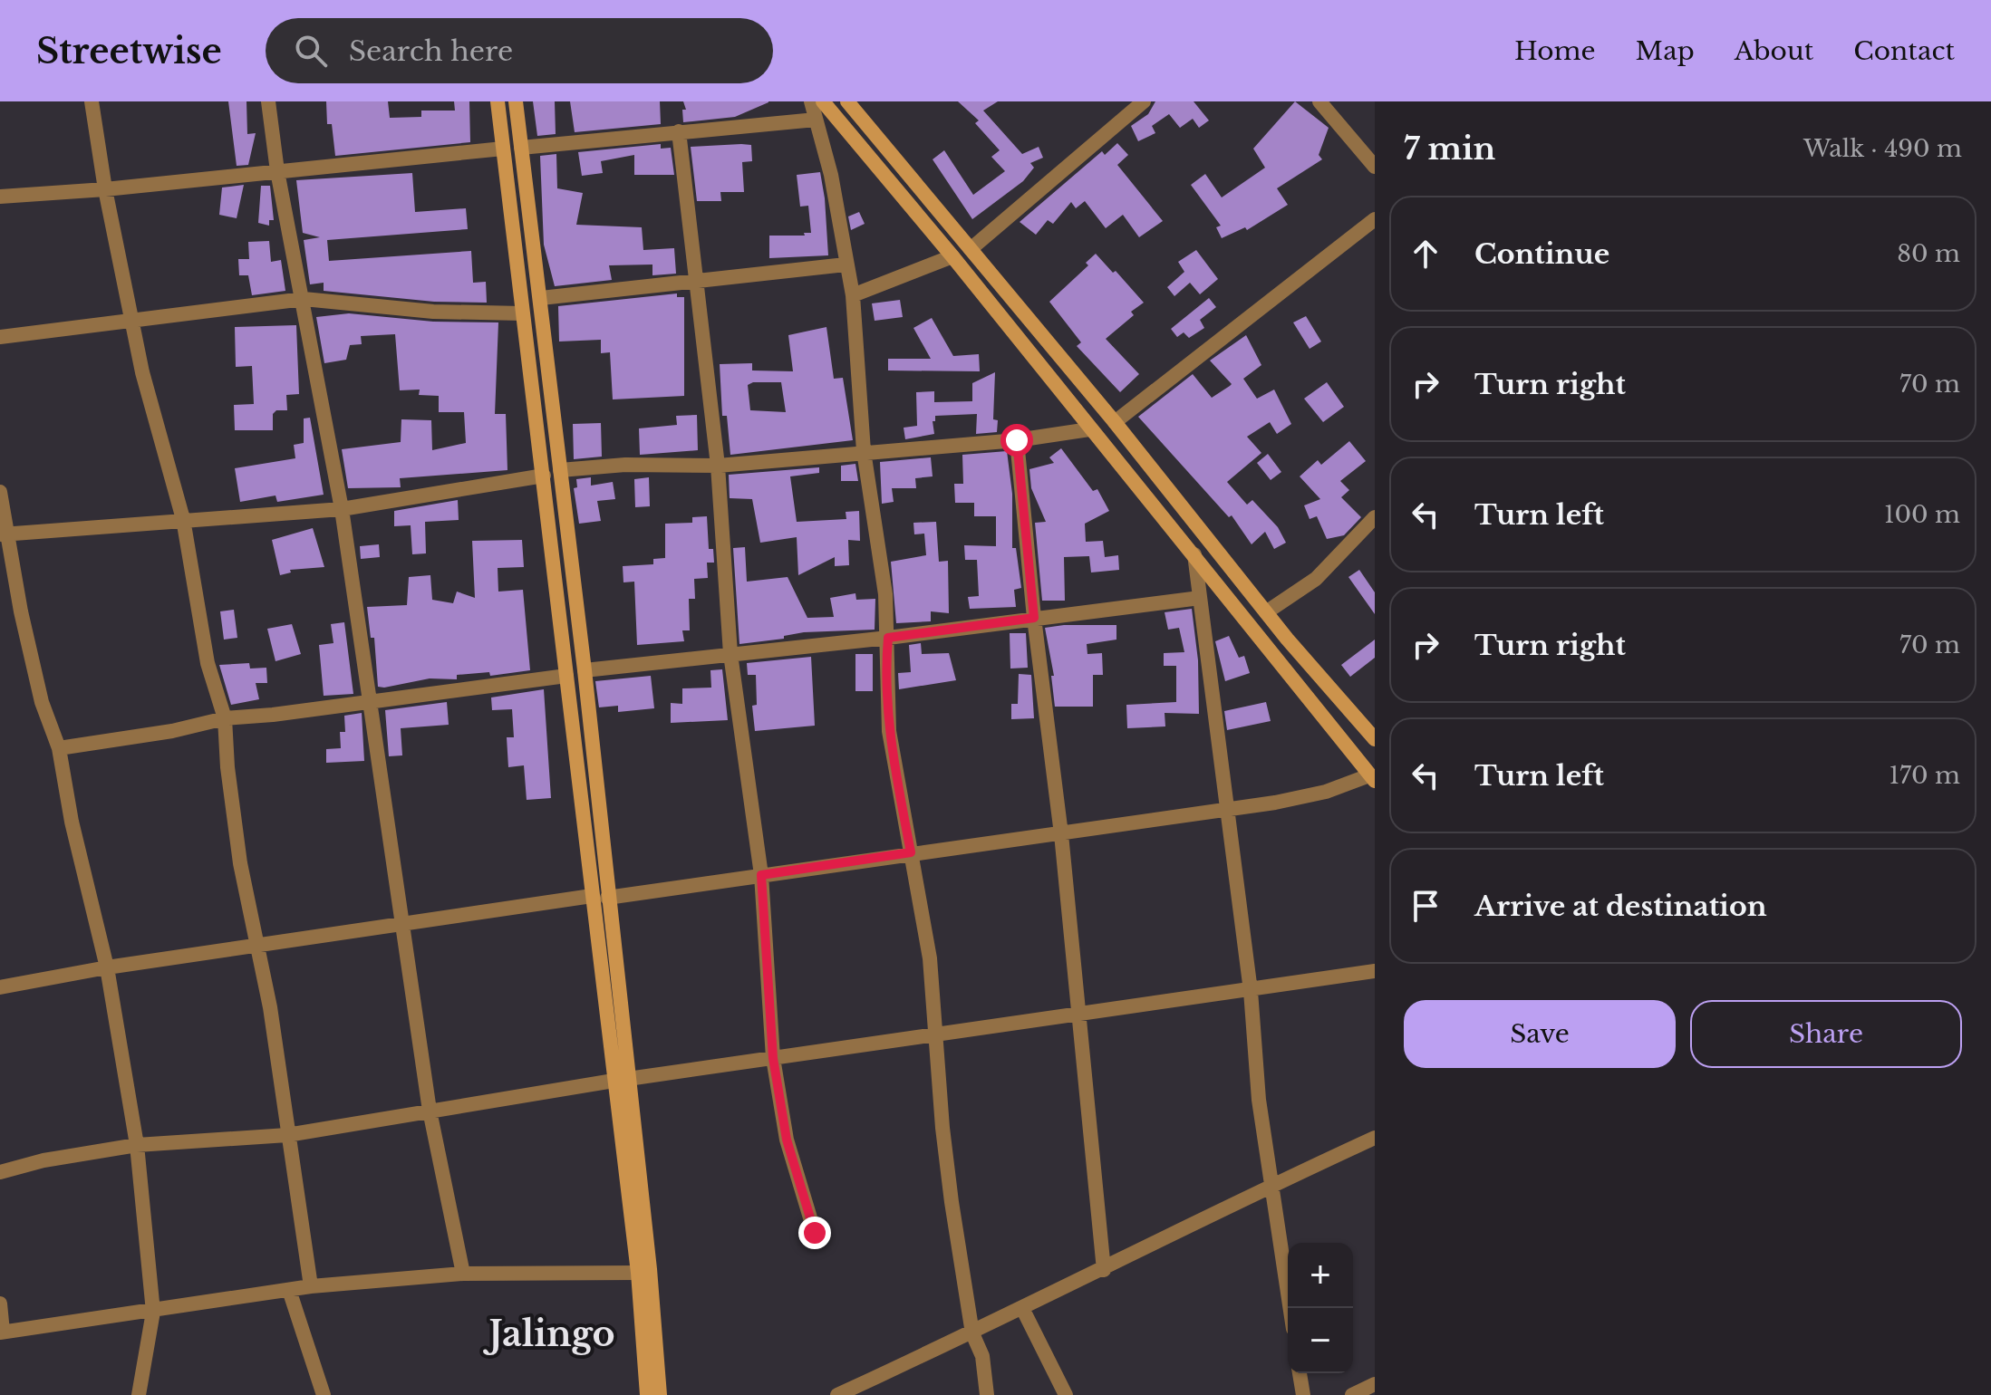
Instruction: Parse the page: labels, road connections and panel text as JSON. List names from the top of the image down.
{
  "districts": ["Jalingo"],
  "page": {
    "header": "Streetwise",
    "search": "Search here",
    "nav": [
      "Home",
      "Map",
      "About",
      "Contact"
    ],
    "heading": ["7 min", "Walk · 490 m"],
    "list": [
      ["Continue", "80 m"],
      ["Turn right", "70 m"],
      ["Turn left", "100 m"],
      ["Turn right", "70 m"],
      ["Turn left", "170 m"],
      "Arrive at destination"
    ],
    "buttons": ["Save", "Share"],
    "map_buttons": ["+", "−"]
  }
}
